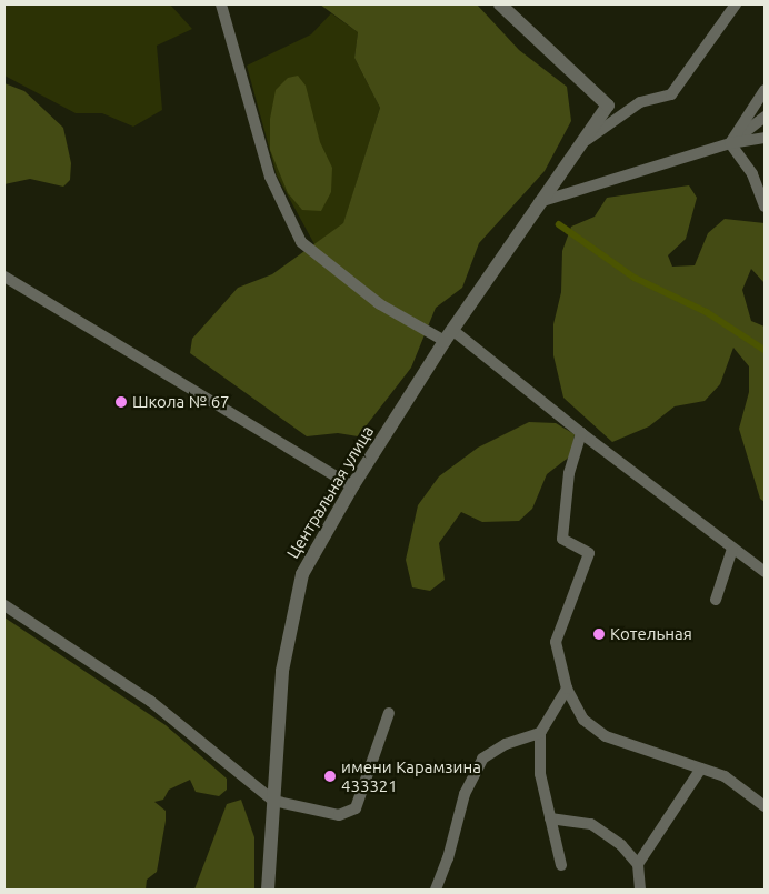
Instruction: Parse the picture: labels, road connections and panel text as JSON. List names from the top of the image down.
{
  "streets": {
    "street": ["Центральная улица"]
  },
  "places": ["Школа № 67", "Котельная", "имени Карамзина 433321"]
}
